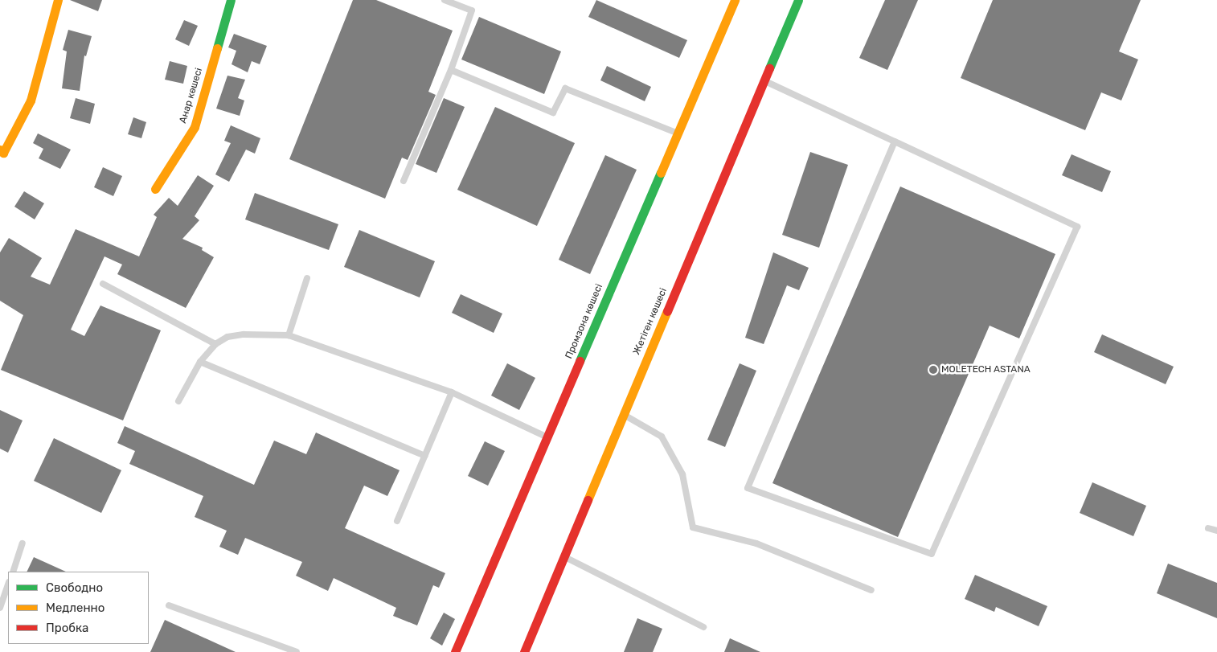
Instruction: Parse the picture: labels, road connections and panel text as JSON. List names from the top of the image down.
{
  "streets": {
    "street": ["Анар көшесі", "Промзона көшесі", "Жетіген көшесі"]
  },
  "places": ["MOLETECH ASTANA"],
  "legend": ["Свободно", "Медленно", "Пробка"]
}
